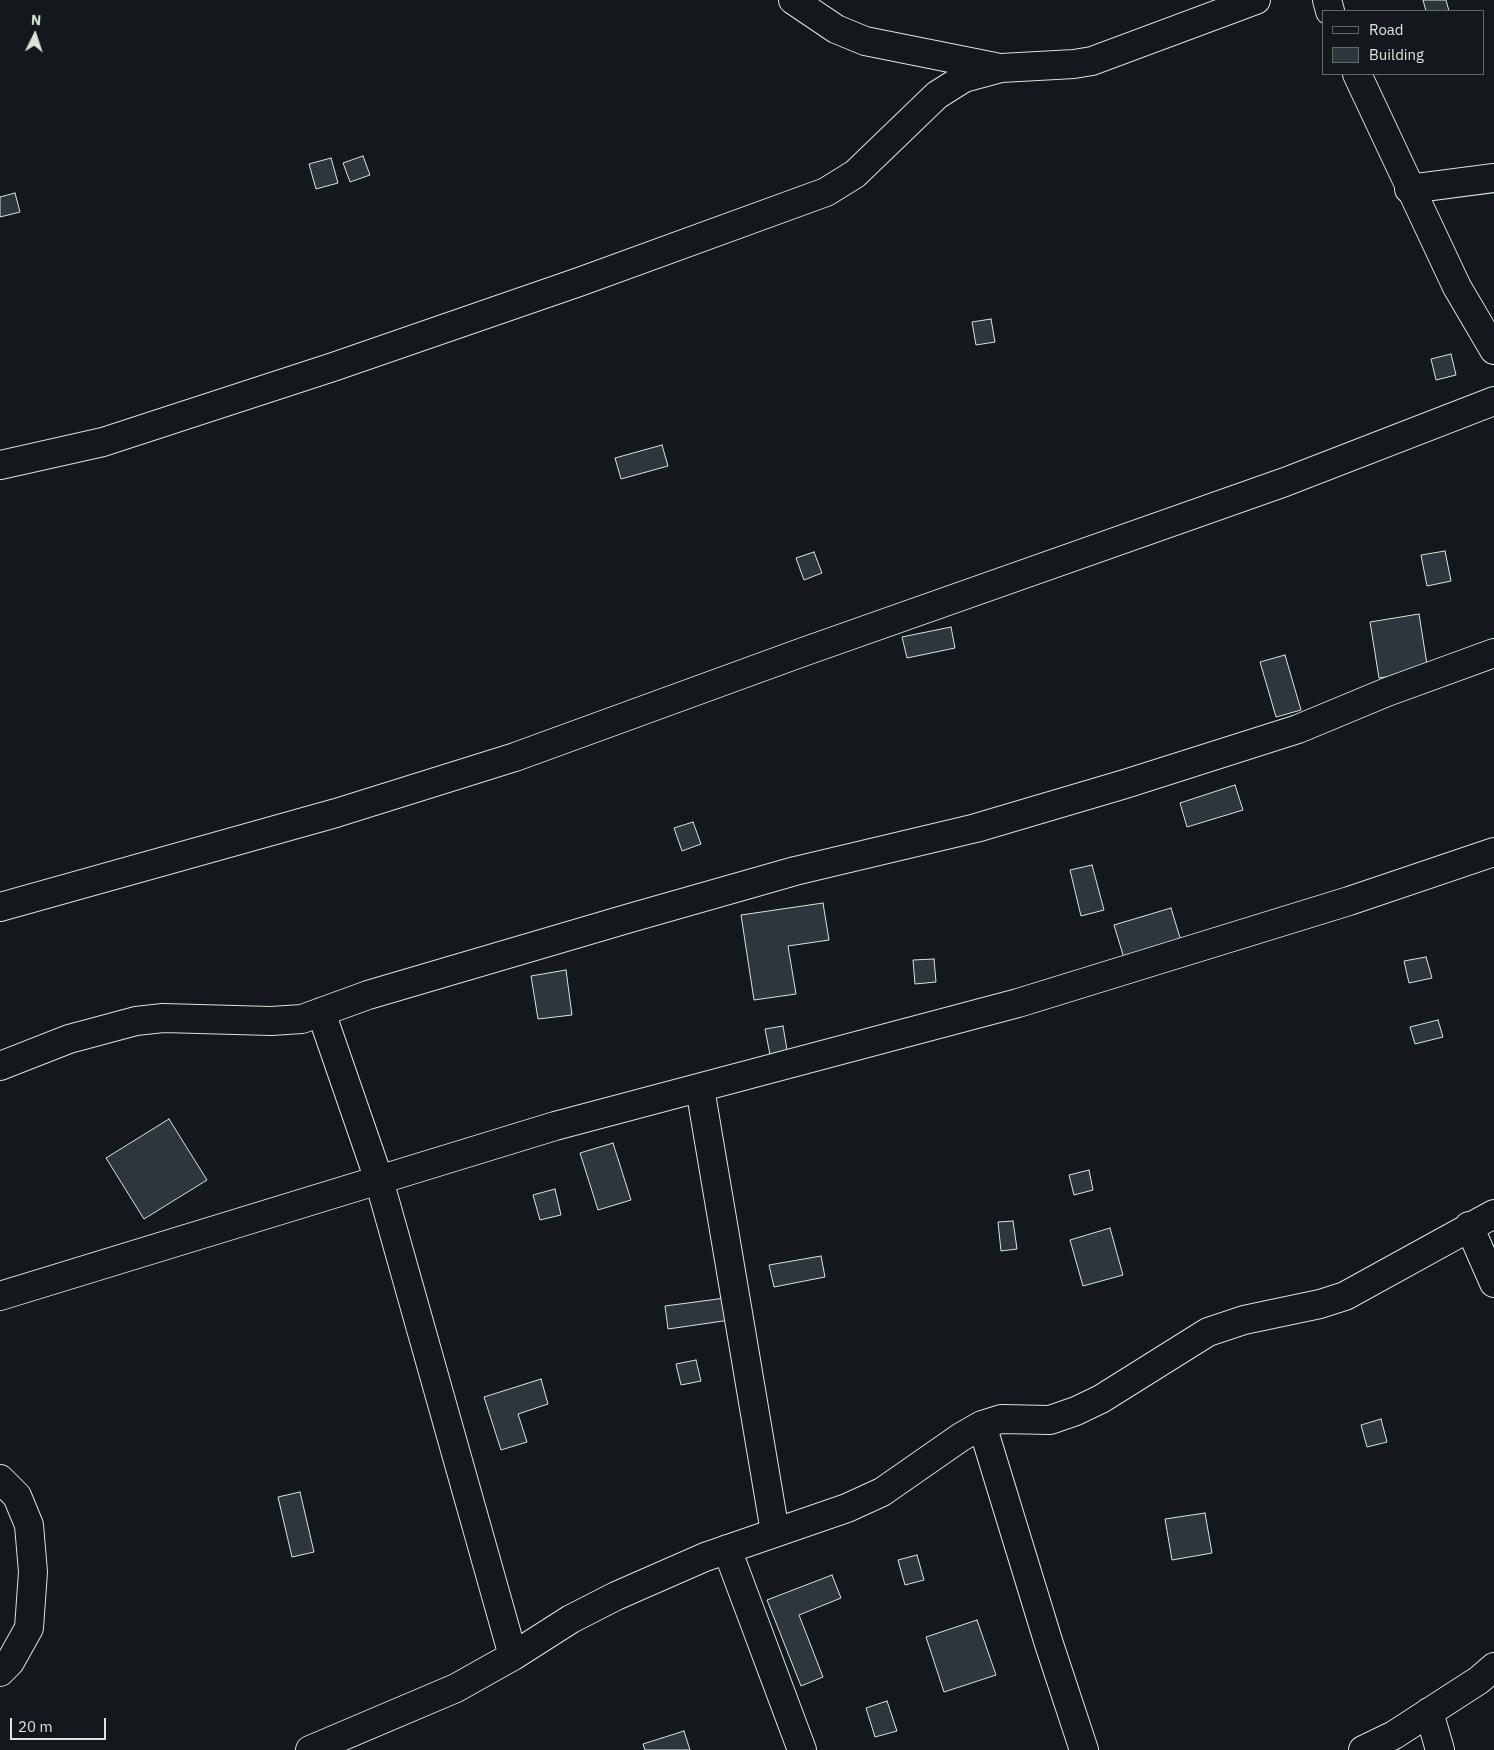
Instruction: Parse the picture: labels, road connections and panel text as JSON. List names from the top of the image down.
{
  "legend": ["Road", "Building"],
  "scale_bar": "20 m",
  "north": "top"
}
